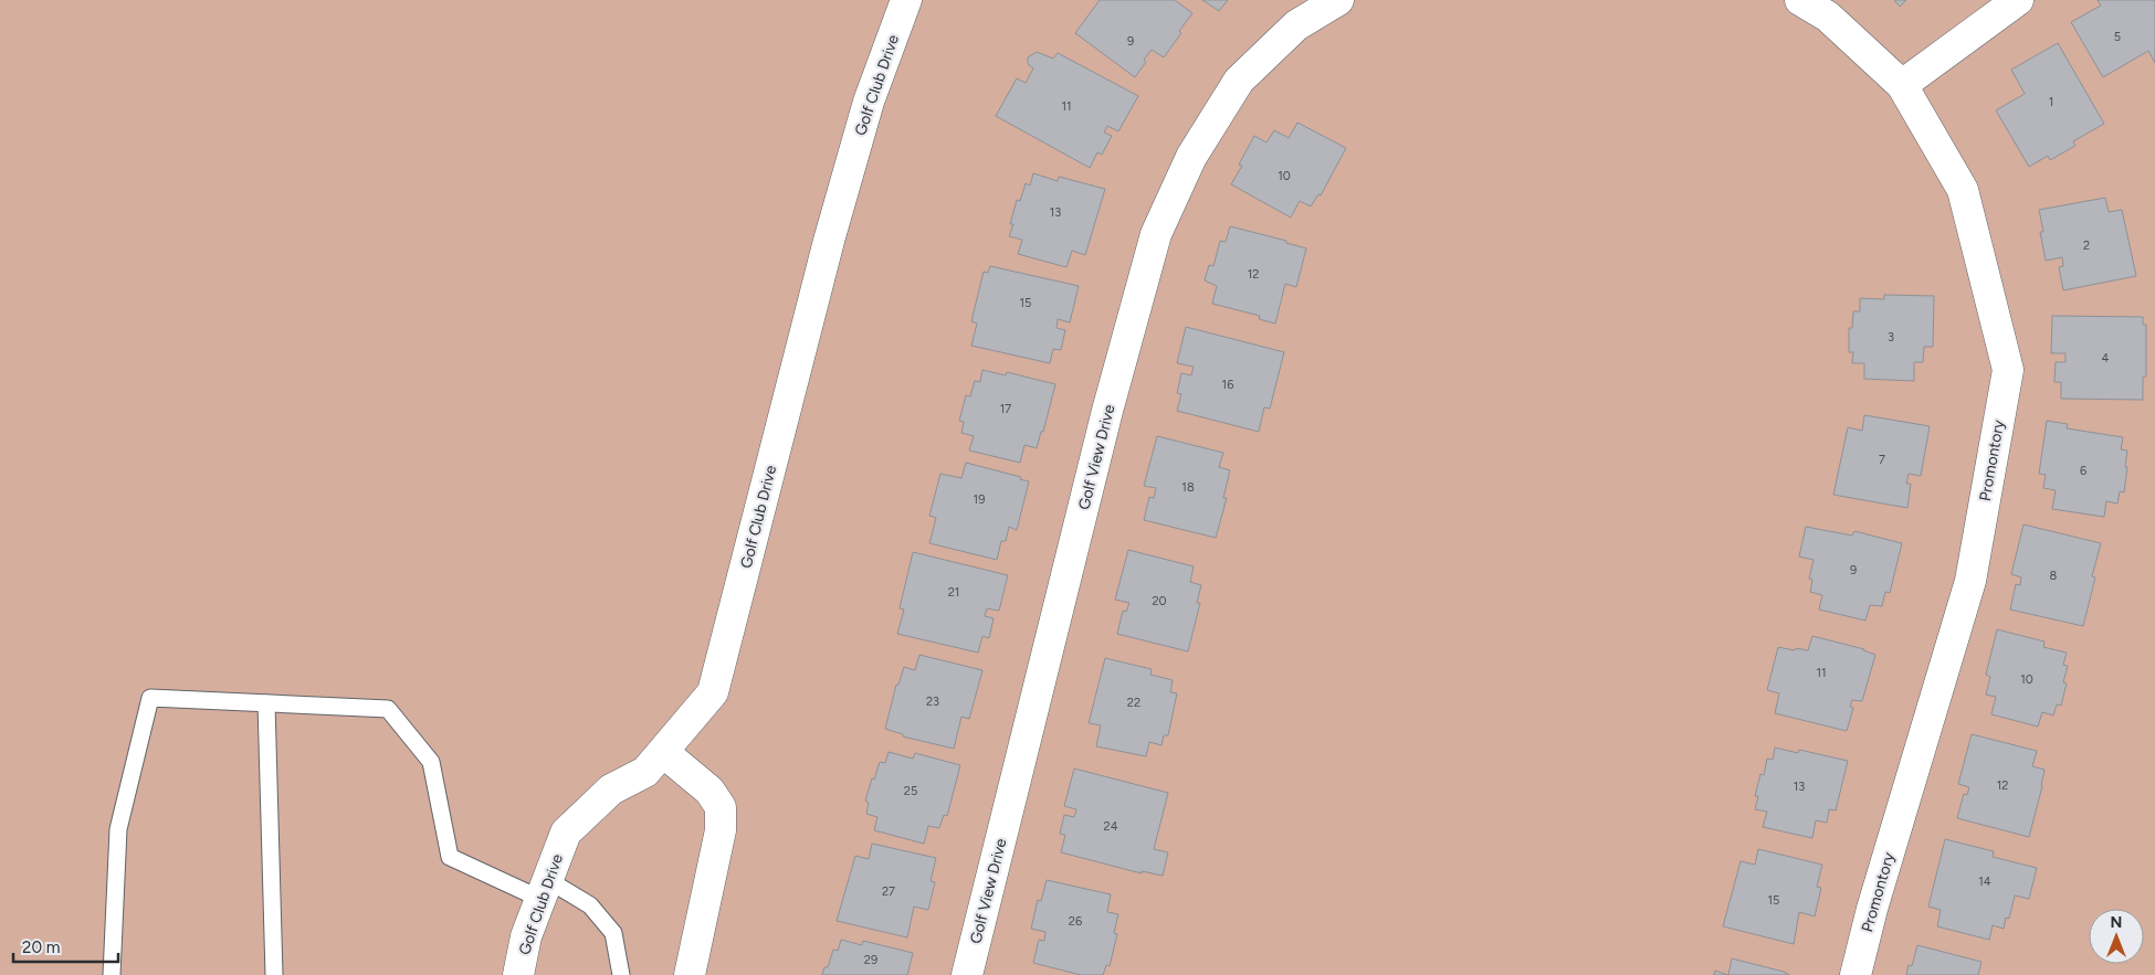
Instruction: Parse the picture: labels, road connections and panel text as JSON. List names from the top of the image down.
{
  "streets": {
    "street": ["Golf Club Drive", "Golf View Drive", "Promontory"]
  },
  "house_numbers": [
    "5",
    "9",
    "1",
    "11",
    "10",
    "13",
    "2",
    "12",
    "15",
    "3",
    "4",
    "16",
    "17",
    "7",
    "6",
    "18",
    "19",
    "9",
    "8",
    "21",
    "20",
    "11",
    "10",
    "23",
    "22",
    "12",
    "13",
    "25",
    "24",
    "14",
    "27",
    "15",
    "26",
    "29"
  ],
  "scale_bar": "20 m",
  "north": "top"
}
